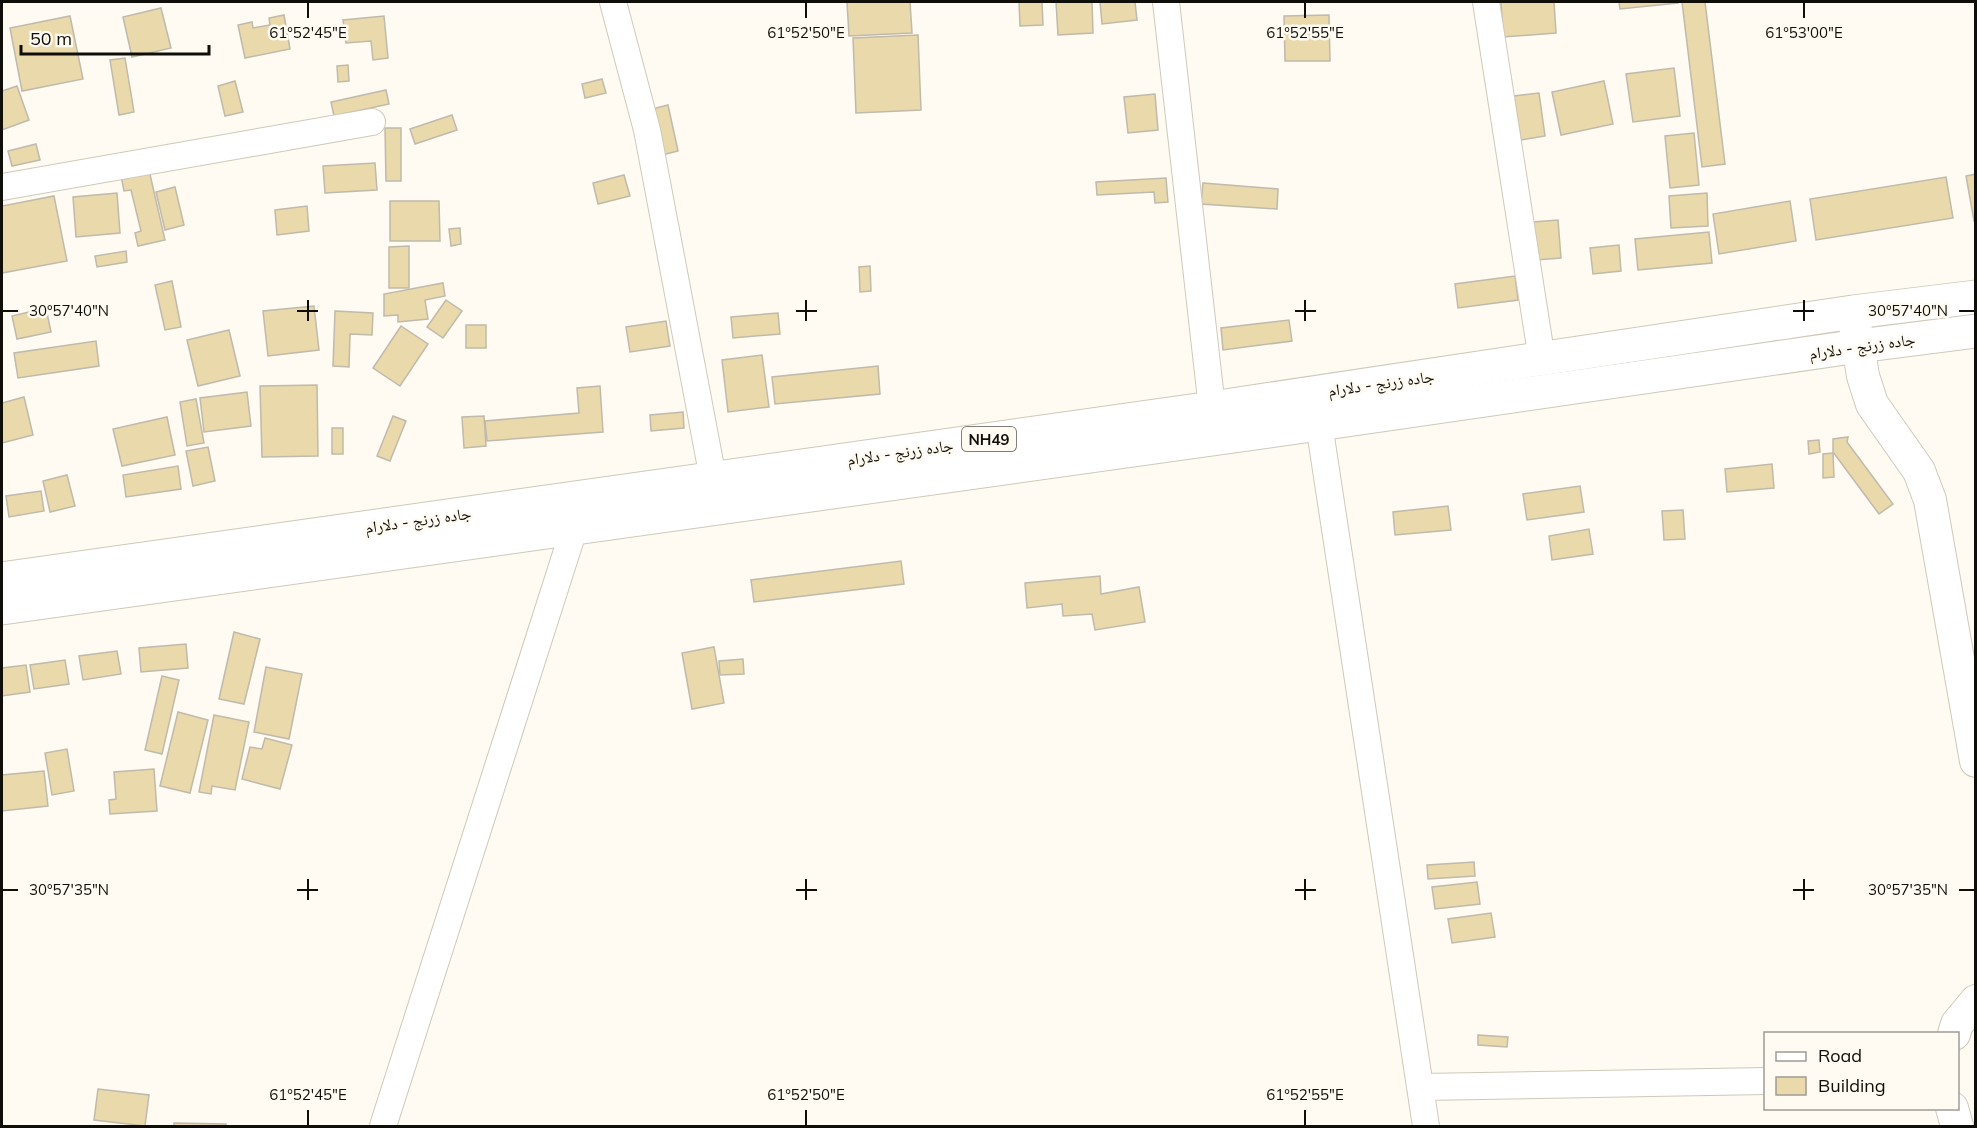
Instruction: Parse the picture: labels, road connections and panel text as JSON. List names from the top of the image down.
{
  "streets": {
    "highway": ["جاده زرنج - دلارام", "NH49"]
  },
  "legend": ["Road", "Building"],
  "scale_bar": "50 m",
  "coordinates": [
    "61°52'45\"E",
    "61°52'50\"E",
    "61°52'55\"E",
    "61°53'00\"E",
    "30°57'40\"N",
    "30°57'35\"N"
  ]
}
